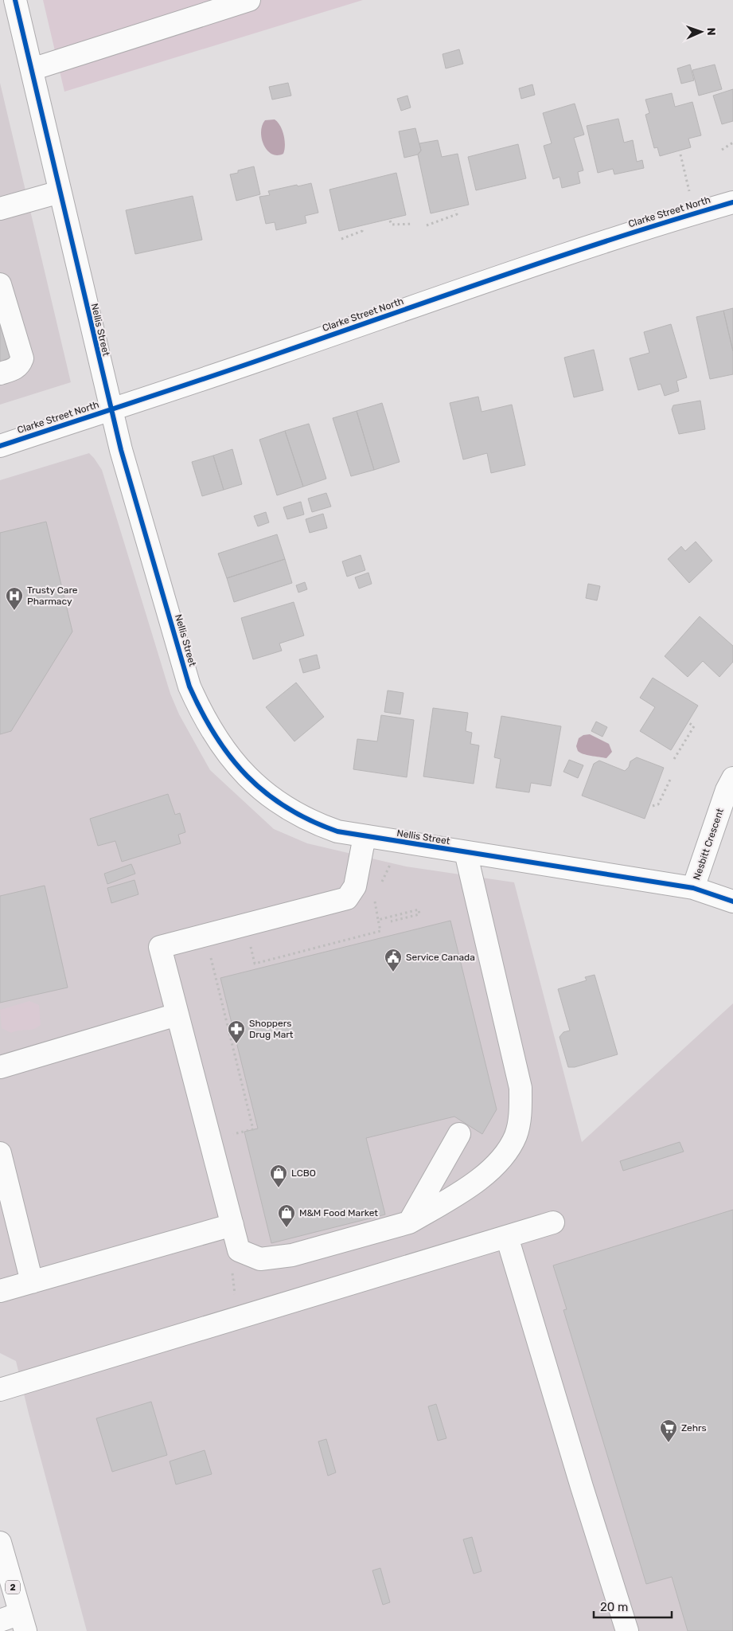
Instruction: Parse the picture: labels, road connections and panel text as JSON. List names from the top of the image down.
{
  "streets": {
    "street": [
      "Clarke Street North",
      "Nellis Street",
      "Nesbitt Crescent",
      "2"
    ]
  },
  "crossings": [
    ["Clarke Street North", "Nellis Street"],
    ["Nellis Street", "Nesbitt Crescent"]
  ],
  "places": {
    "hospital": ["Trusty Care Pharmacy"],
    "public building": ["Service Canada"],
    "pharmacy": ["Shoppers Drug Mart"],
    "shop": ["LCBO", "M&M Food Market"],
    "supermarket": ["Zehrs"]
  },
  "scale_bar": "20 m",
  "north": "right"
}
